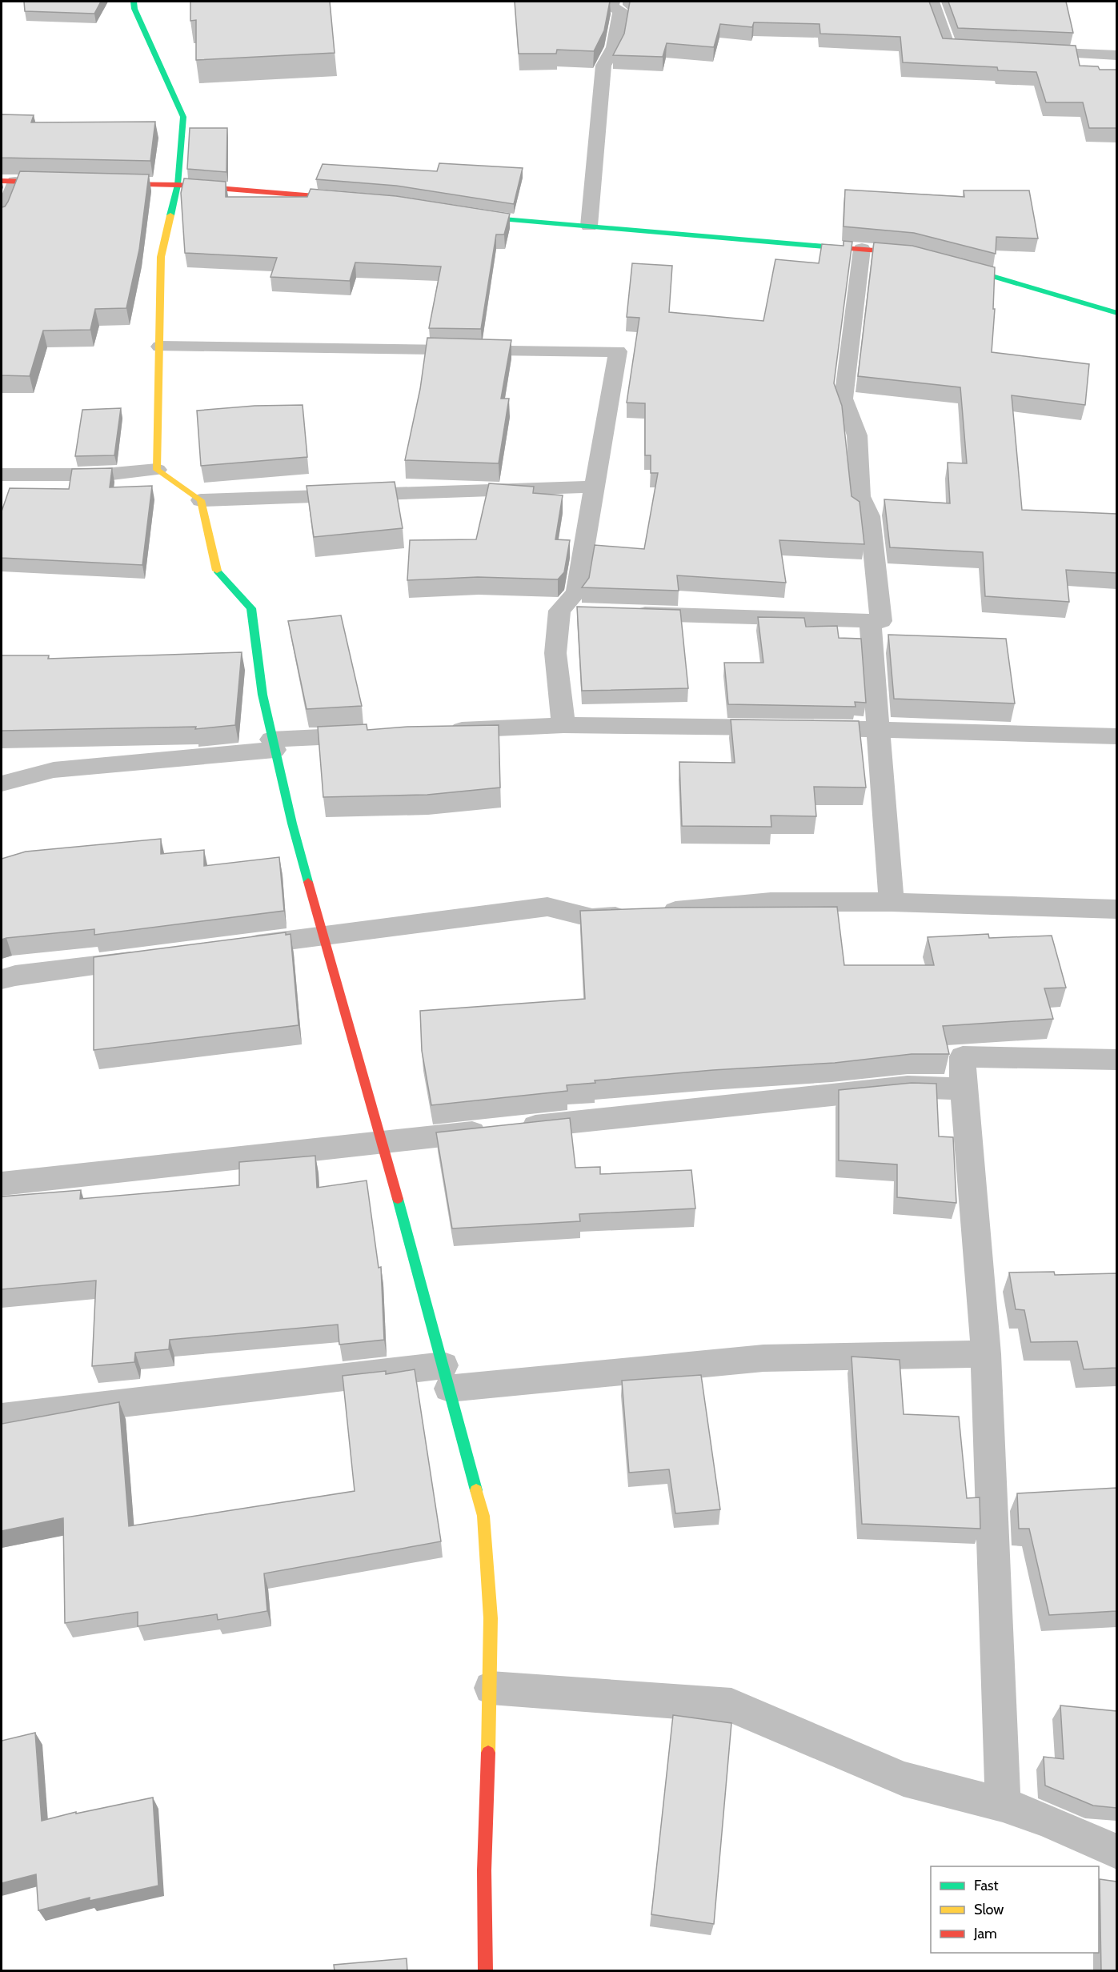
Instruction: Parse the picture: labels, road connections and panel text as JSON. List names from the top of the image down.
{
  "legend": ["Fast", "Slow", "Jam"]
}
